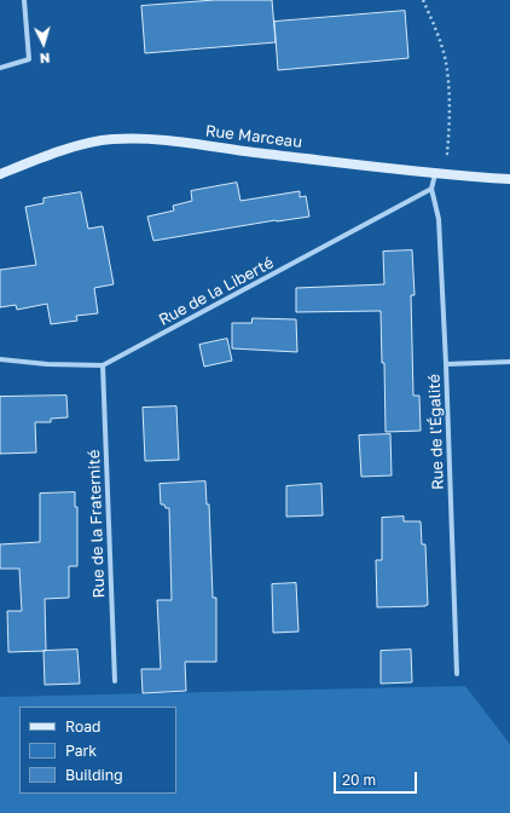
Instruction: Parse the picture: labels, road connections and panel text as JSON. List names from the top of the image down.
{
  "streets": {
    "main road": ["Rue Marceau"],
    "street": ["Rue de la Liberté", "Rue de l'Égalité", "Rue de la Fraternité"]
  },
  "crossings": [
    ["Rue de la Liberté", "Rue de l'Égalité"],
    ["Rue de la Liberté", "Rue de la Fraternité"]
  ],
  "legend": ["Road", "Park", "Building"],
  "scale_bar": "20 m",
  "north": "bottom"
}
